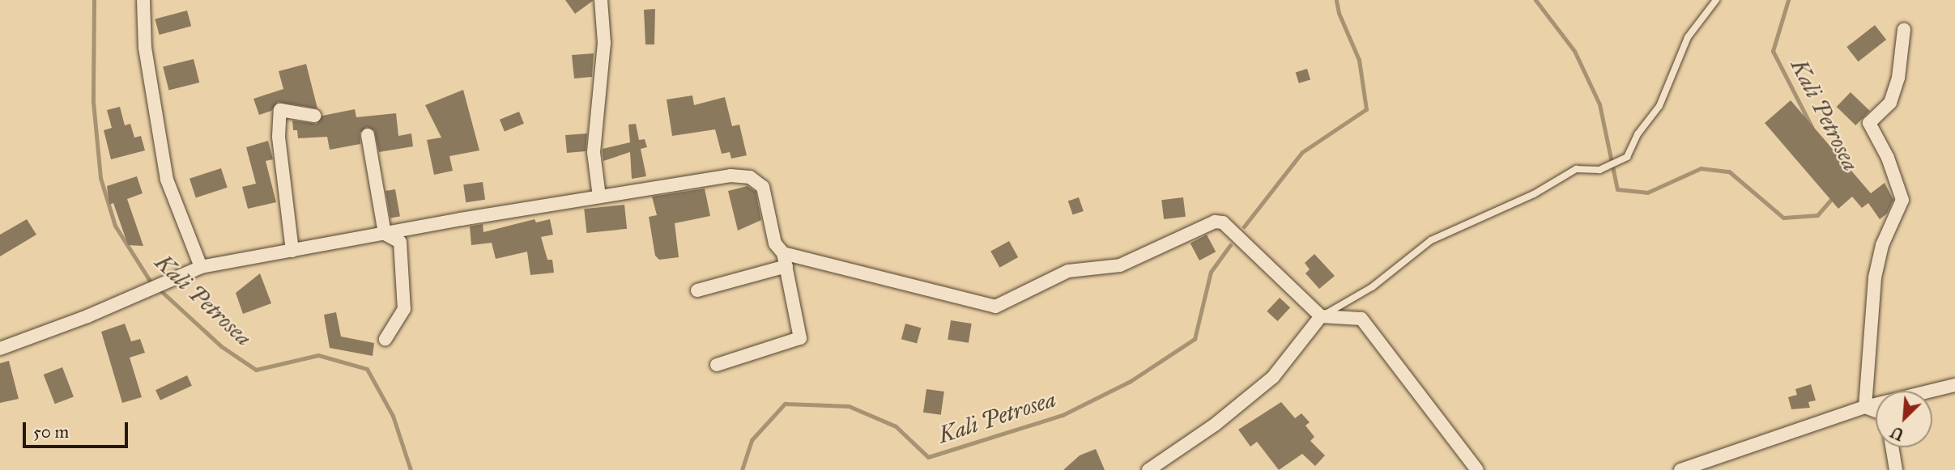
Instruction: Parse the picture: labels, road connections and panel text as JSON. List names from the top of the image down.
{
  "water": ["Kali Petrosea"],
  "scale_bar": "50 m",
  "north": "bottom left"
}
